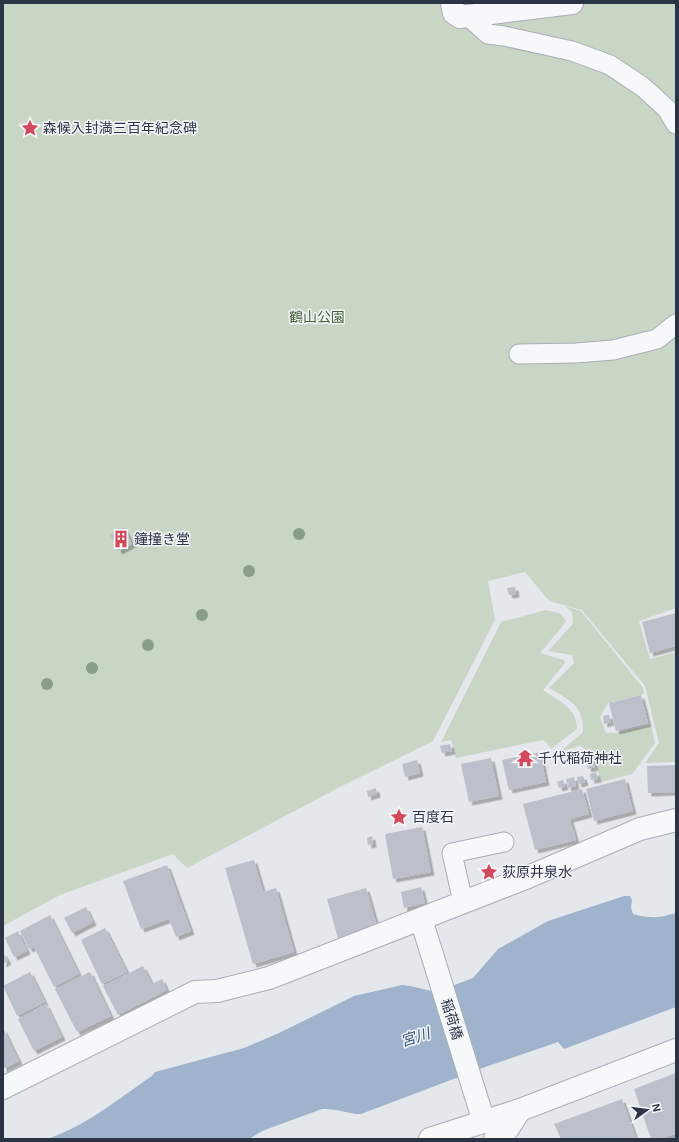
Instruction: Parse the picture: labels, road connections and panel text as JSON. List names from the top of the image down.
{
  "streets": {
    "street": ["稲荷橋"]
  },
  "water": ["宮川"],
  "parks": ["鶴山公園"],
  "places": {
    "place": ["森候入封満三百年紀念碑", "百度石", "荻原井泉水"],
    "building": ["鐘撞き堂"],
    "temple": ["千代稲荷神社"]
  },
  "north": "right"
}
